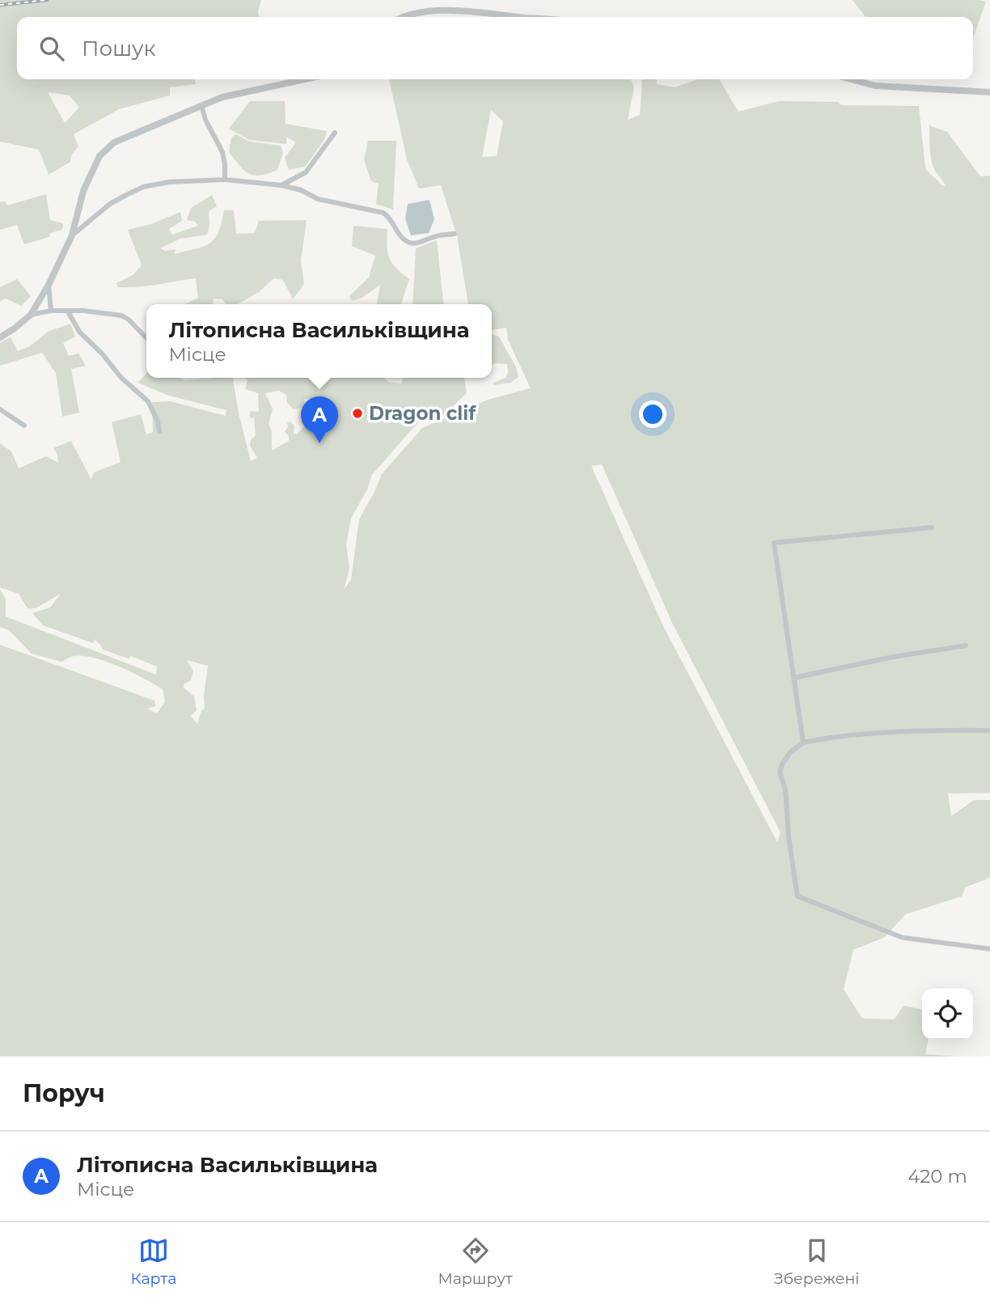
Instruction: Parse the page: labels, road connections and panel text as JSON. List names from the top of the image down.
{
  "places": ["Dragon clif"],
  "page": {
    "search": "Пошук",
    "popup": ["Літописна Васильківщина", "Місце"],
    "pins": "A",
    "heading": "Поруч",
    "list": [
      {
        "mark": "A",
        "name": "Літописна Васильківщина",
        "note": "Місце",
        "value": "420 m"
      }
    ],
    "nav": ["Карта", "Маршрут", "Збережені"]
  }
}
